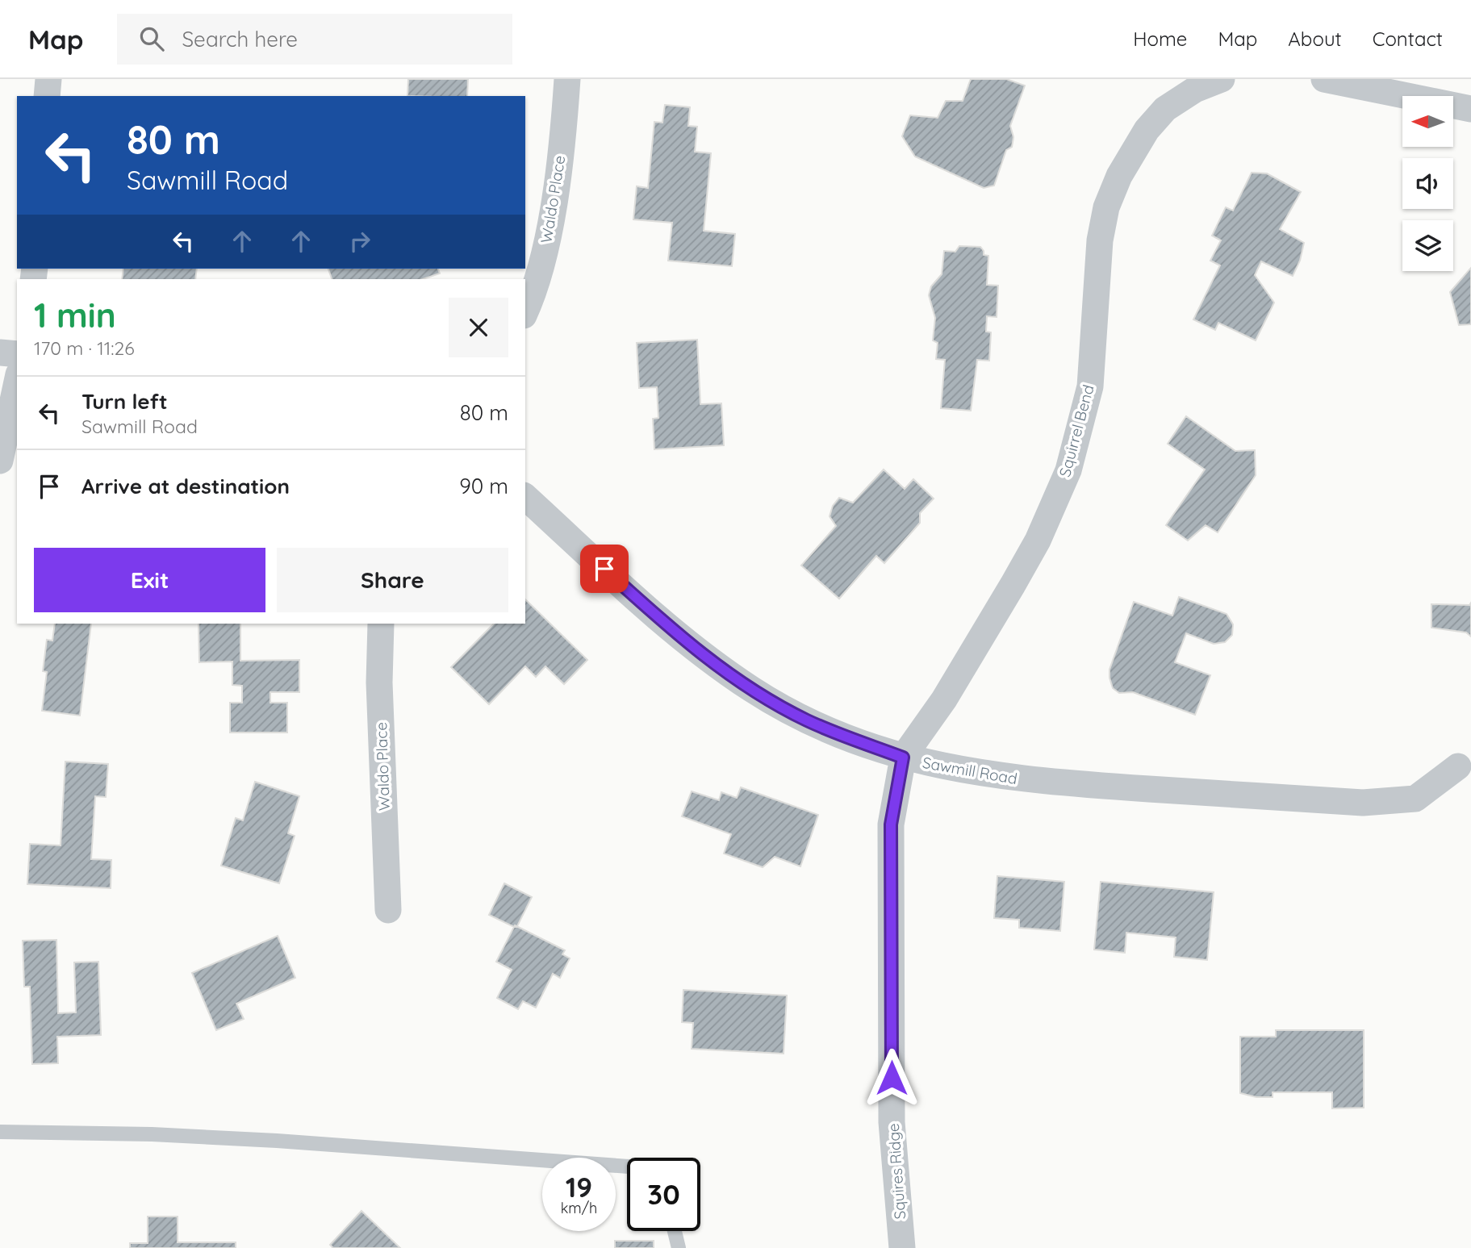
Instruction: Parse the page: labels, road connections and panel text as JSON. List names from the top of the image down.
{
  "streets": {
    "street": [
      "Waldo Place",
      "Squirrel Bend",
      "Sawmill Road",
      "Squires Ridge"
    ]
  },
  "crossings": [
    ["Squirrel Bend", "Sawmill Road"],
    ["Squirrel Bend", "Squires Ridge"],
    ["Sawmill Road", "Squires Ridge"]
  ],
  "north": "left",
  "page": {
    "header": "Map",
    "search": "Search here",
    "nav": [
      "Home",
      "Map",
      "About",
      "Contact"
    ],
    "turn": ["80 m", "Sawmill Road"],
    "heading": ["1 min", "170 m · 11:26"],
    "list": [
      {
        "name": "Turn left",
        "note": "Sawmill Road",
        "value": "80 m"
      },
      {
        "name": "Arrive at destination",
        "value": "90 m"
      }
    ],
    "buttons": ["Exit", "Share"],
    "speed": "19 km/h",
    "limit": "30"
  }
}
